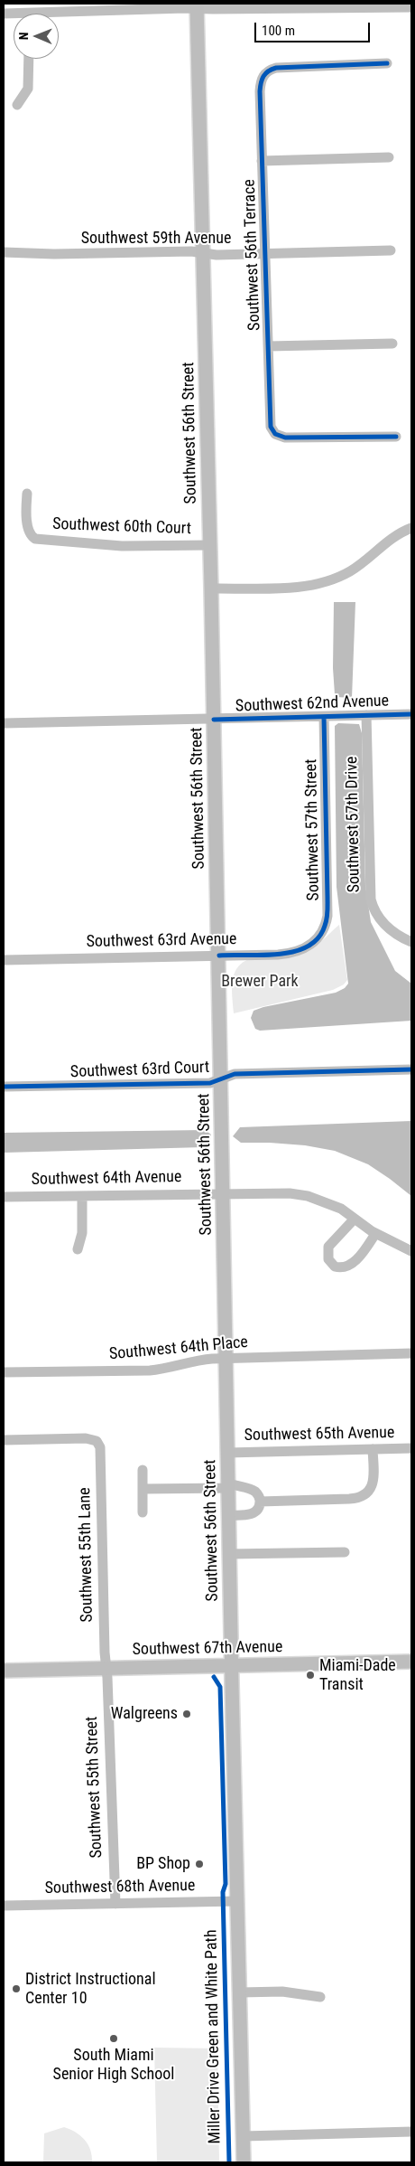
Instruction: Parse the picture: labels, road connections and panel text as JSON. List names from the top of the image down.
{
  "streets": {
    "main road": ["Southwest 56th Street", "Southwest 67th Avenue"],
    "street": [
      "Southwest 59th Avenue",
      "Southwest 56th Terrace",
      "Southwest 60th Court",
      "Southwest 62nd Avenue",
      "Southwest 57th Drive",
      "Southwest 57th Street",
      "Southwest 63rd Avenue",
      "Southwest 63rd Court",
      "Southwest 64th Avenue",
      "Southwest 64th Place",
      "Southwest 65th Avenue",
      "Southwest 55th Lane",
      "Southwest 55th Street",
      "Southwest 68th Avenue"
    ],
    "cycle path": ["Miller Drive Green and White Path"]
  },
  "crossings": [
    ["Southwest 59th Avenue", "Southwest 56th Terrace"],
    ["Southwest 59th Avenue", "Southwest 56th Street"],
    ["Southwest 56th Street", "Southwest 60th Court"],
    ["Southwest 56th Street", "Southwest 62nd Avenue"],
    ["Southwest 56th Street", "Southwest 63rd Avenue"],
    ["Southwest 56th Street", "Southwest 63rd Court"],
    ["Southwest 56th Street", "Southwest 64th Avenue"],
    ["Southwest 56th Street", "Southwest 64th Place"],
    ["Southwest 56th Street", "Southwest 65th Avenue"],
    ["Southwest 56th Street", "Southwest 67th Avenue"],
    ["Southwest 56th Street", "Southwest 68th Avenue"],
    ["Southwest 62nd Avenue", "Southwest 57th Drive"],
    ["Southwest 62nd Avenue", "Southwest 57th Street"],
    ["Southwest 57th Street", "Southwest 63rd Avenue"],
    ["Southwest 55th Lane", "Southwest 67th Avenue"],
    ["Southwest 55th Lane", "Southwest 55th Street"],
    ["Southwest 67th Avenue", "Southwest 55th Street"],
    ["Southwest 55th Street", "Southwest 68th Avenue"]
  ],
  "parks": ["Brewer Park"],
  "places": [
    "Miami-Dade Transit",
    "Walgreens",
    "BP Shop",
    "District Instructional Center 10",
    "South Miami Senior High School"
  ],
  "scale_bar": "100 m",
  "north": "left"
}
